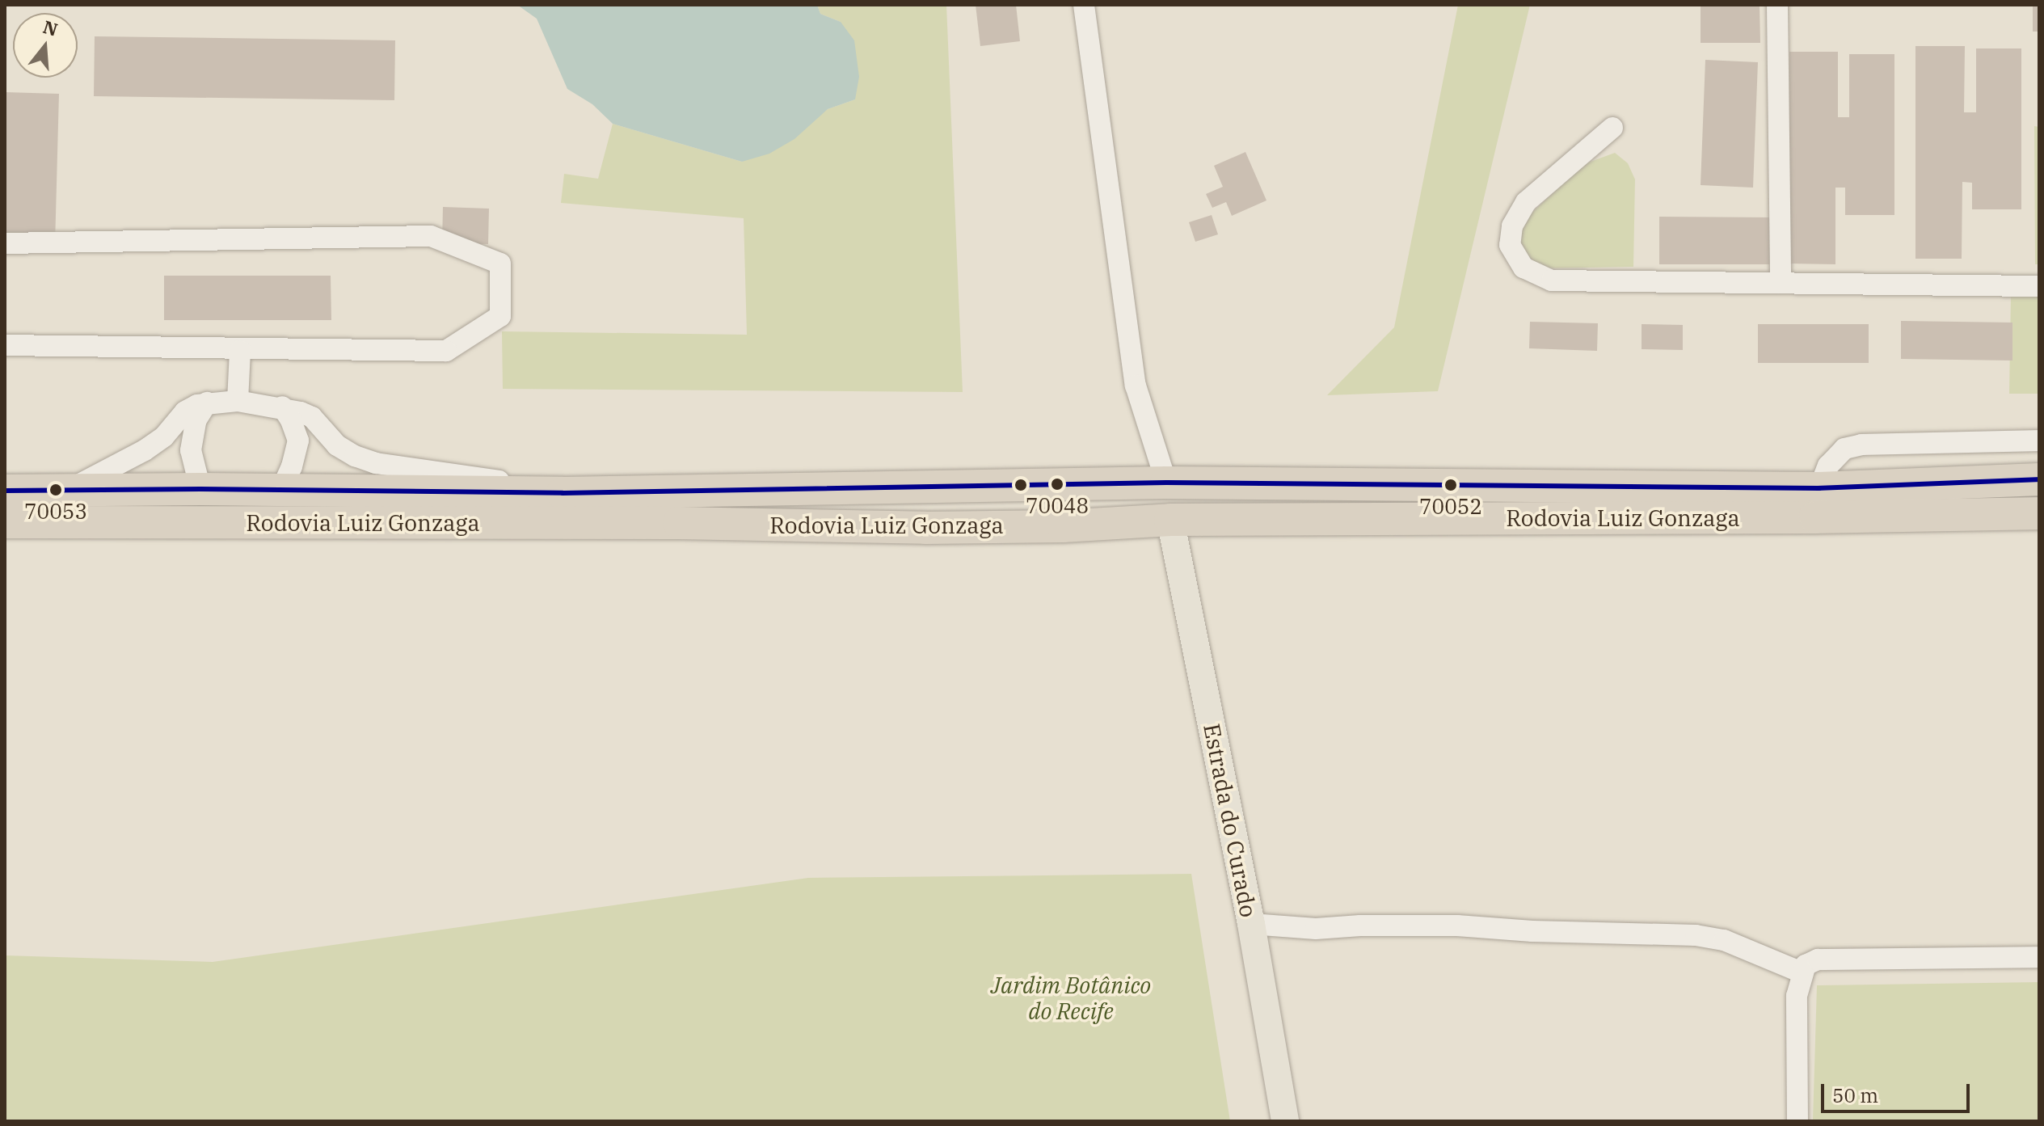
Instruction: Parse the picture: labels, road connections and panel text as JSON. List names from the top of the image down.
{
  "streets": {
    "highway": ["Rodovia Luiz Gonzaga"],
    "main road": ["Estrada do Curado"]
  },
  "crossings": [
    ["Rodovia Luiz Gonzaga", "Estrada do Curado"]
  ],
  "parks": ["Jardim Botânico do Recife"],
  "places": ["70048", "70052", "70053"],
  "scale_bar": "50 m",
  "north": "top"
}
